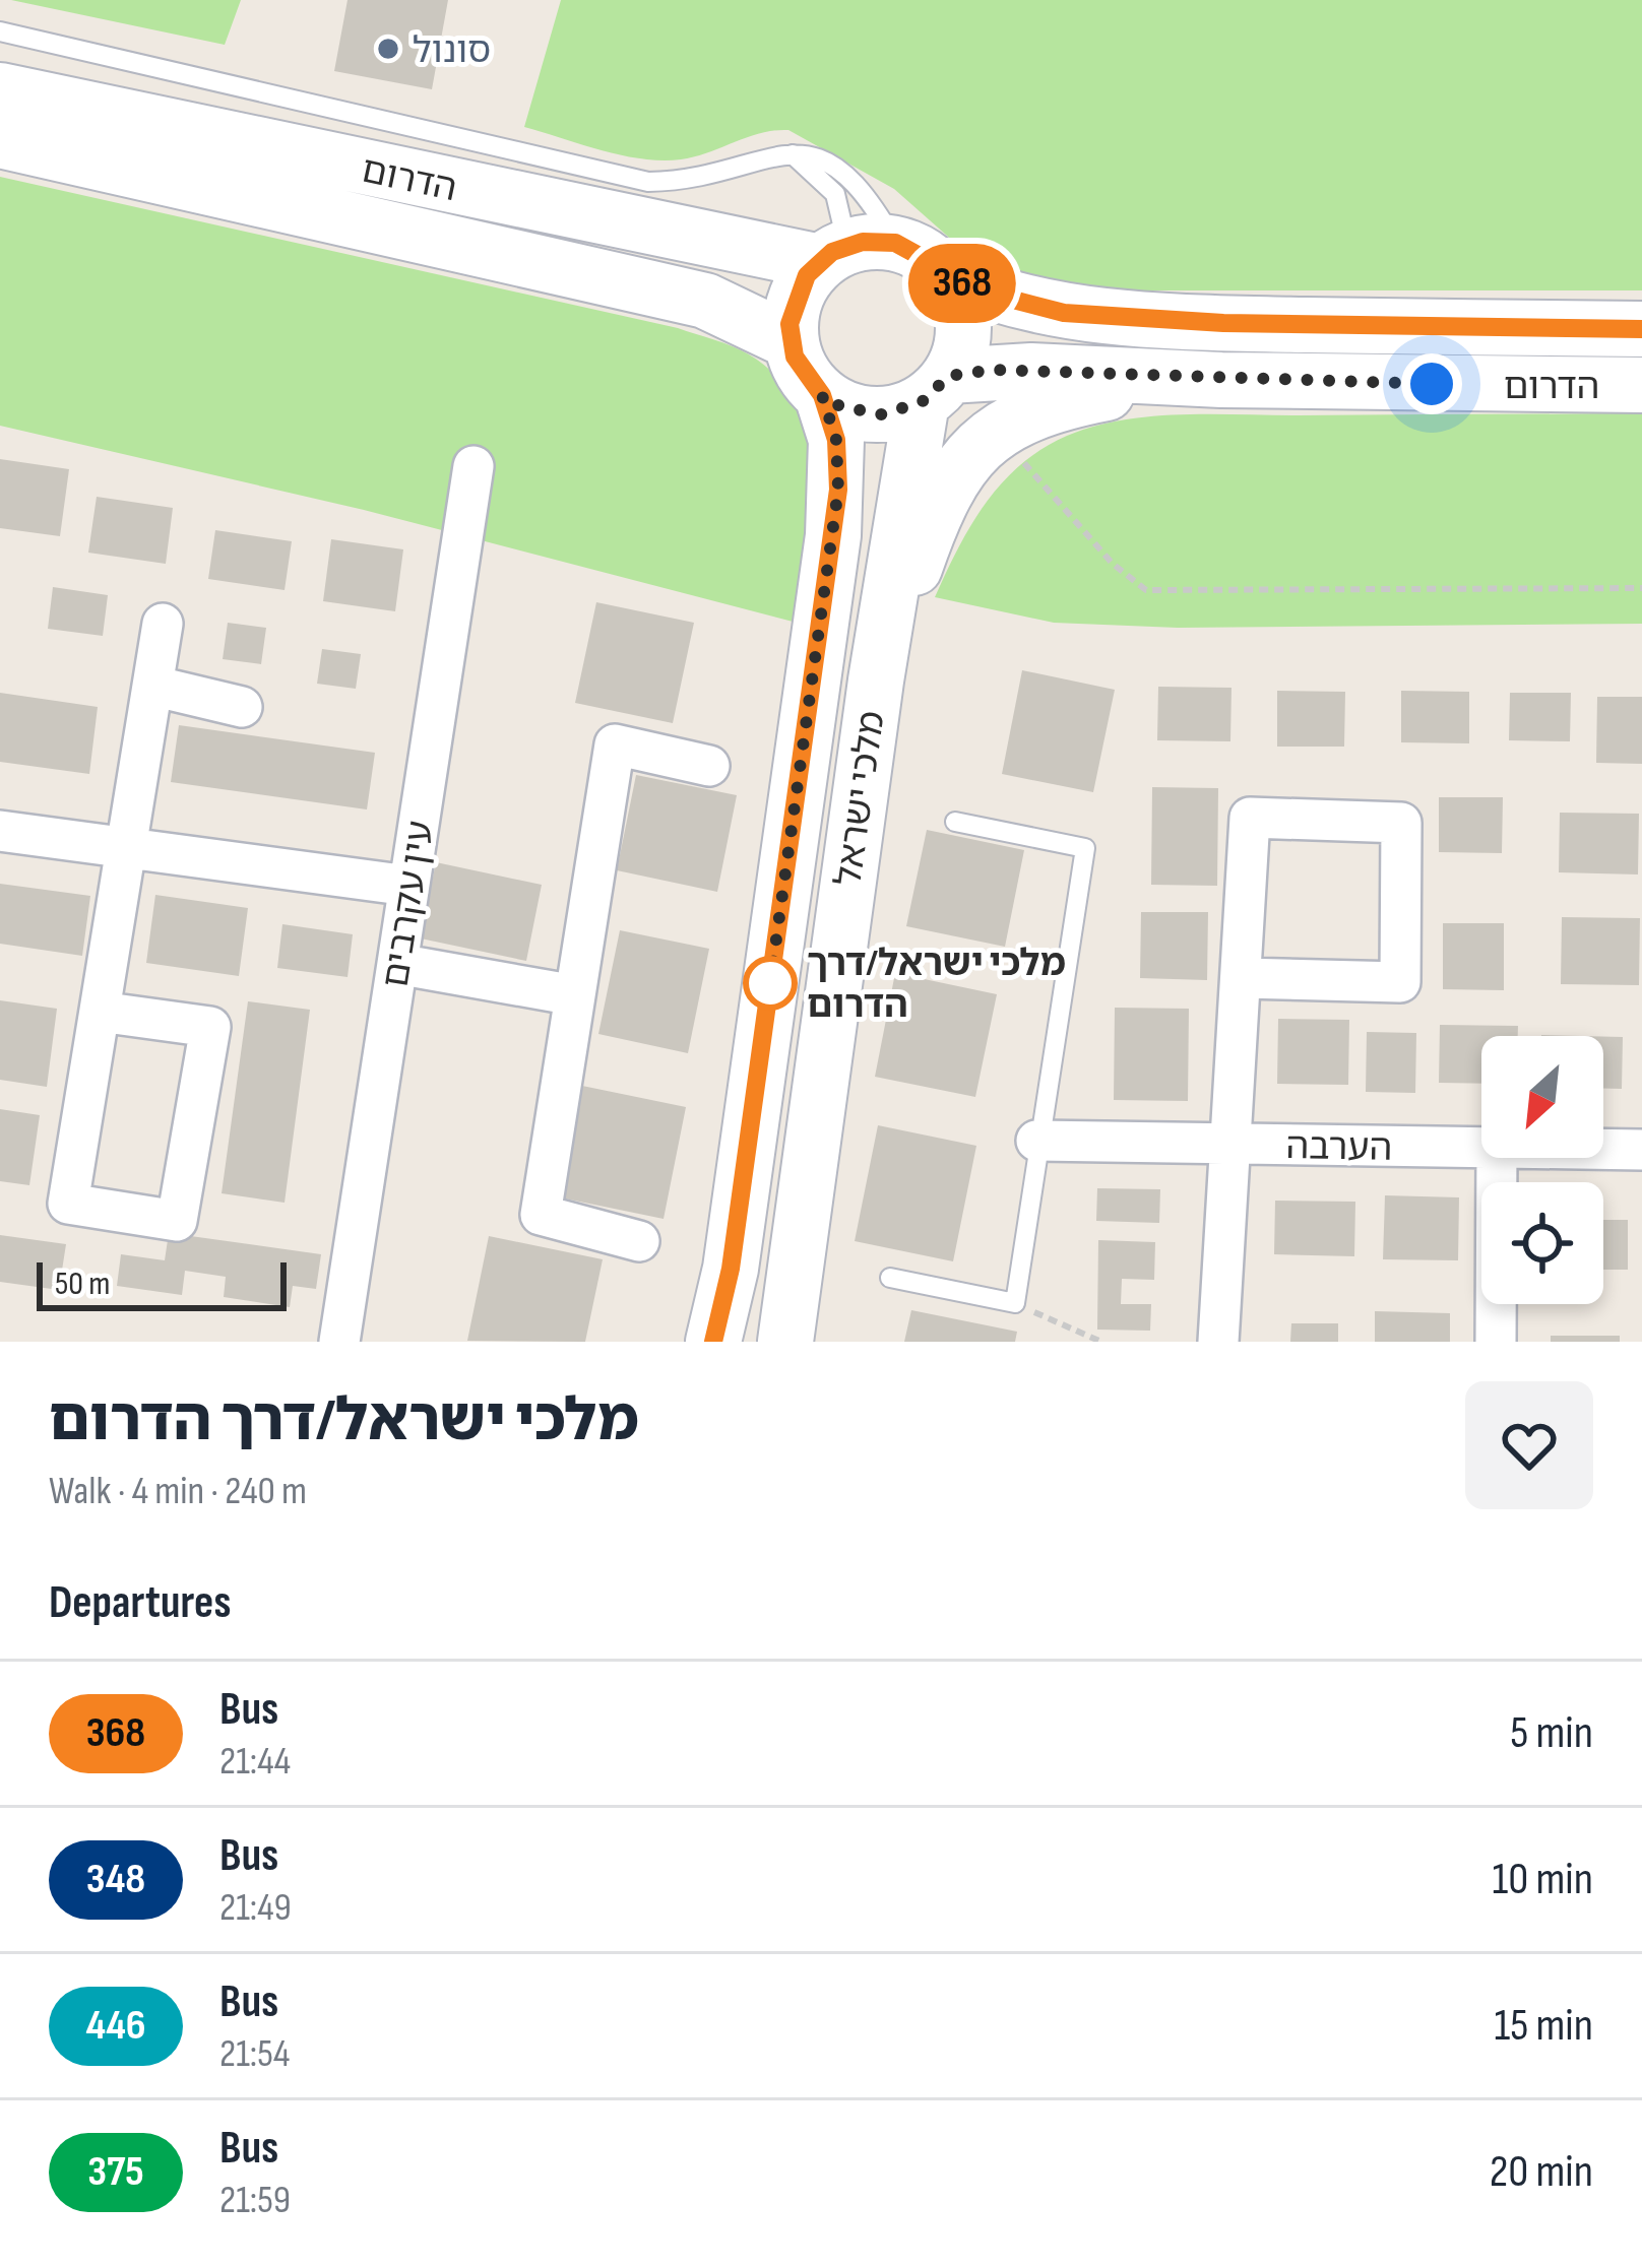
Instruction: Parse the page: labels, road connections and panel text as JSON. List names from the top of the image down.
{
  "streets": {
    "main road": ["הדרום", "מלכי ישראל"],
    "street": ["עין עקרבים", "הערבה"]
  },
  "crossings": [
    ["הדרום", "מלכי ישראל"]
  ],
  "places": ["סונול", "מלכי ישראל/דרך הדרום"],
  "lines": ["bus line 368"],
  "scale_bar": "50 m",
  "north": "bottom left",
  "page": {
    "on_map": "368",
    "scale": "50 m",
    "heading": [
      ["מלכי ישראל/דרך הדרום", "Walk · 4 min · 240 m"],
      "Departures"
    ],
    "list": [
      {
        "mark": "368",
        "name": "Bus",
        "note": "21:44",
        "value": "5 min"
      },
      {
        "mark": "348",
        "name": "Bus",
        "note": "21:49",
        "value": "10 min"
      },
      {
        "mark": "446",
        "name": "Bus",
        "note": "21:54",
        "value": "15 min"
      },
      {
        "mark": "375",
        "name": "Bus",
        "note": "21:59",
        "value": "20 min"
      }
    ]
  }
}
